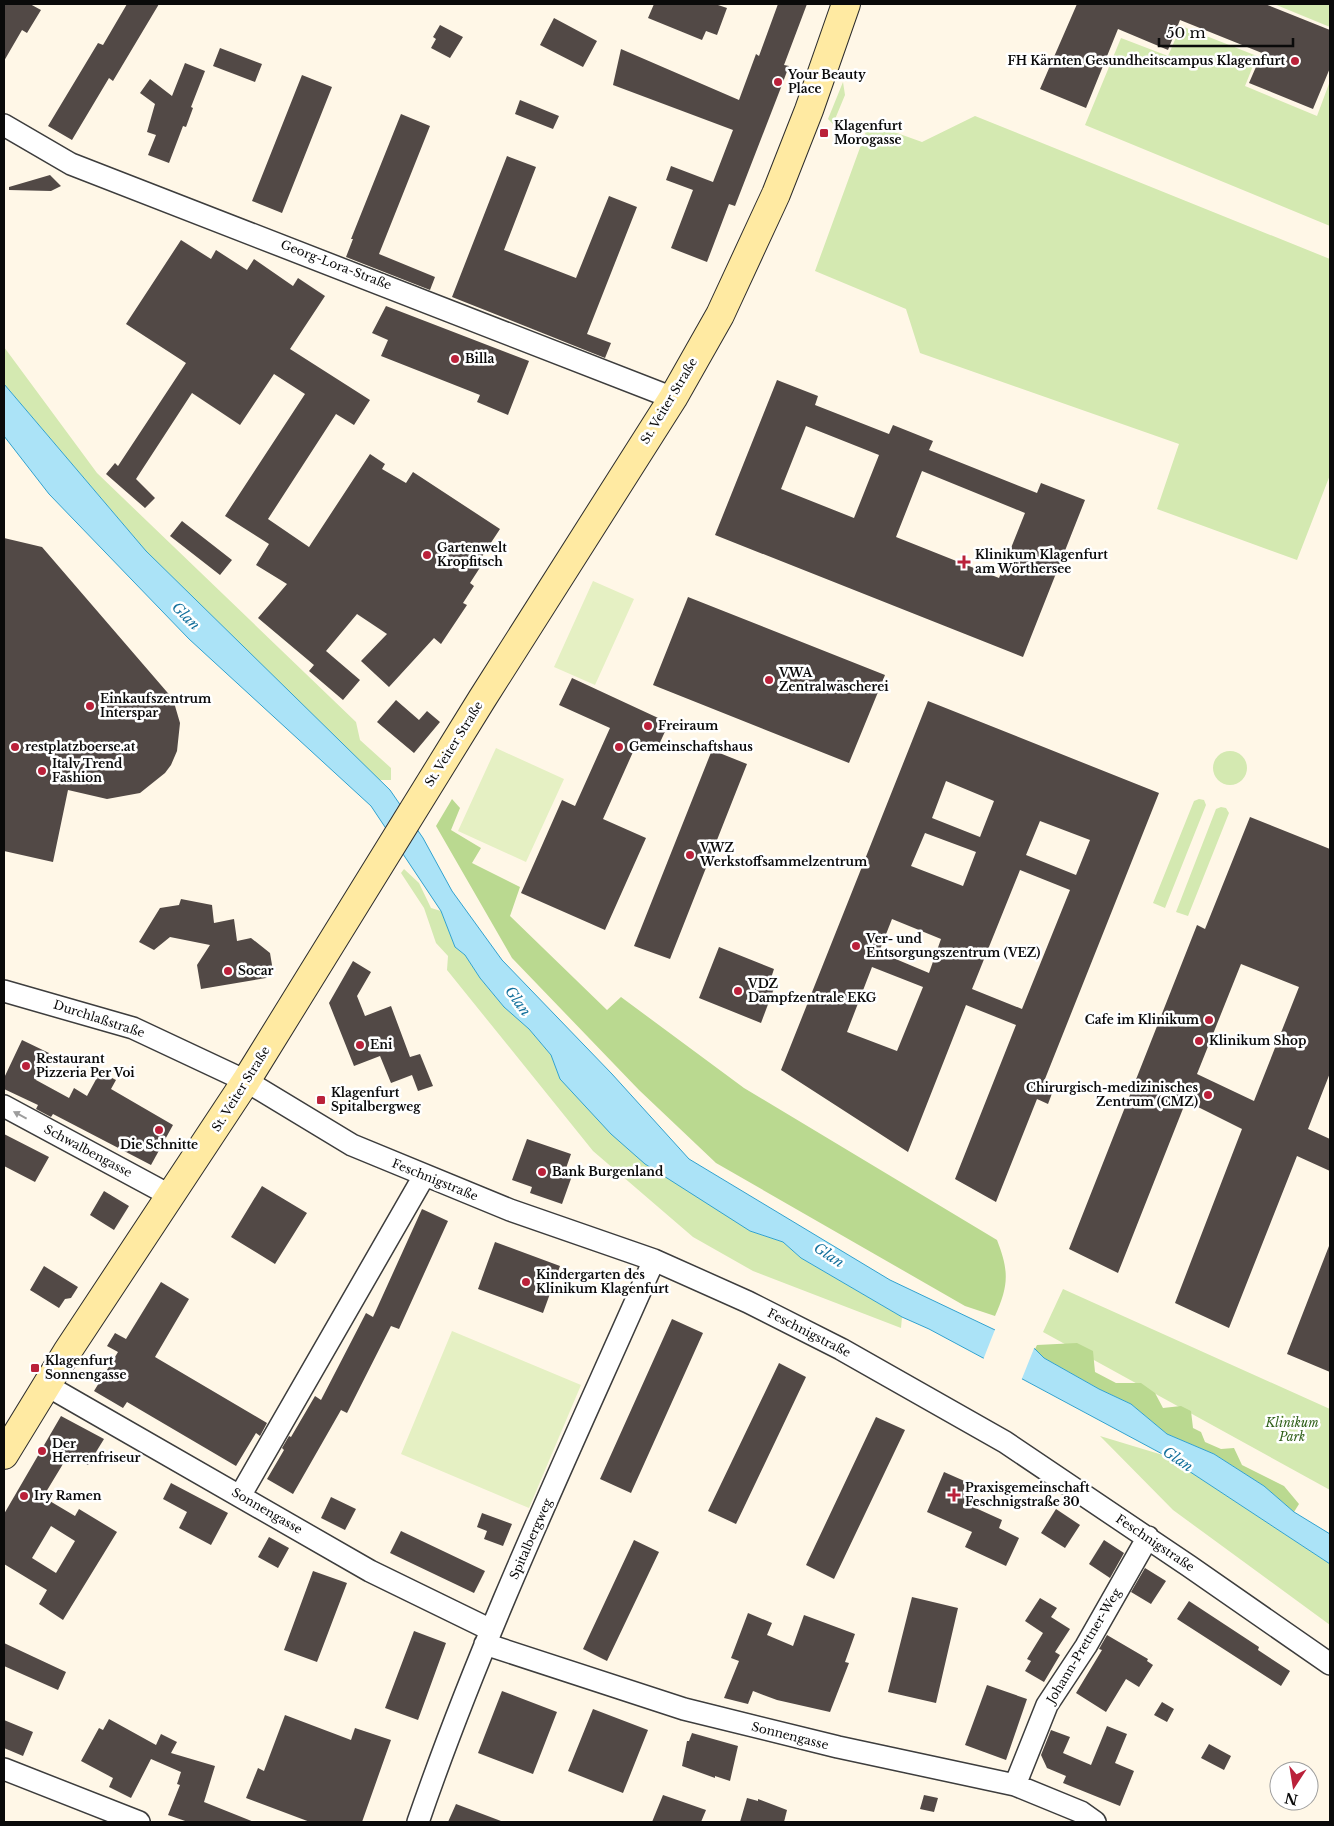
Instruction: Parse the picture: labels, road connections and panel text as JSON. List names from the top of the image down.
{
  "streets": {
    "main road": ["St. Veiter Straße"],
    "street": [
      "Georg-Lora-Straße",
      "Durchlaßstraße",
      "Schwalbengasse",
      "Feschnigstraße",
      "Sonnengasse",
      "Spitalbergweg",
      "Johann-Prettner-Weg"
    ]
  },
  "crossings": [
    ["Georg-Lora-Straße", "St. Veiter Straße"],
    ["St. Veiter Straße", "Durchlaßstraße"],
    ["St. Veiter Straße", "Schwalbengasse"],
    ["St. Veiter Straße", "Feschnigstraße"],
    ["St. Veiter Straße", "Sonnengasse"],
    ["Durchlaßstraße", "Feschnigstraße"],
    ["Feschnigstraße", "Spitalbergweg"],
    ["Feschnigstraße", "Johann-Prettner-Weg"],
    ["Sonnengasse", "Spitalbergweg"],
    ["Sonnengasse", "Johann-Prettner-Weg"]
  ],
  "one_way": ["Schwalbengasse"],
  "water": ["Glan"],
  "parks": ["Klinikum Park"],
  "places": {
    "other": [
      "FH Kärnten Gesundheitscampus Klagenfurt",
      "Your Beauty Place",
      "Billa",
      "Gartenwelt Kropfitsch",
      "VWA Zentralwäscherei",
      "Einkaufszentrum Interspar",
      "Freiraum",
      "restplatzboerse.at",
      "Gemeinschaftshaus",
      "Italy Trend Fashion",
      "VWZ Werkstoffsammelzentrum",
      "Ver- und Entsorgungszentrum (VEZ)",
      "Socar",
      "VDZ Dampfzentrale EKG",
      "Cafe im Klinikum",
      "Klinikum Shop",
      "Eni",
      "Restaurant Pizzeria Per Voi",
      "Chirurgisch-medizinisches Zentrum (CMZ)",
      "Die Schnitte",
      "Bank Burgenland",
      "Kindergarten des Klinikum Klagenfurt",
      "Der Herrenfriseur",
      "Iry Ramen"
    ],
    "transit": ["Klagenfurt Morogasse", "Klagenfurt Spitalbergweg", "Klagenfurt Sonnengasse"],
    "health": ["Klinikum Klagenfurt am Wörthersee", "Praxisgemeinschaft Feschnigstraße 30"]
  },
  "scale_bar": "50 m",
  "north": "bottom"
}
